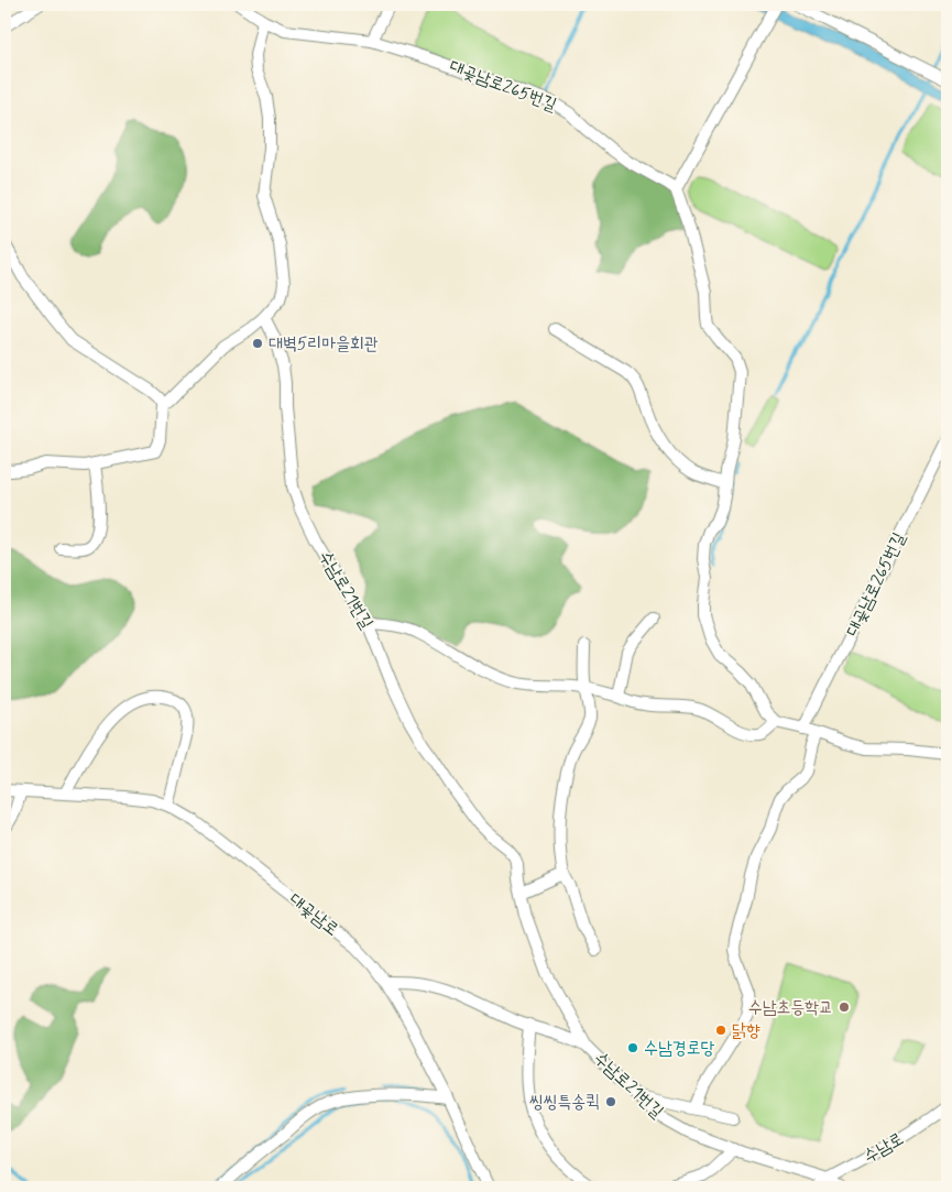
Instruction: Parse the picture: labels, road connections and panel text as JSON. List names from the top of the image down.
{
  "streets": {
    "street": [
      "대곶남로265번길",
      "수남로21번길",
      "대곶남로",
      "수남로"
    ]
  },
  "crossings": [
    ["수남로21번길", "수남로"]
  ],
  "places": [
    "대벽5리마을회관",
    "수남초등학교",
    "닭향",
    "수남경로당",
    "씽씽특송퀵"
  ]
}
